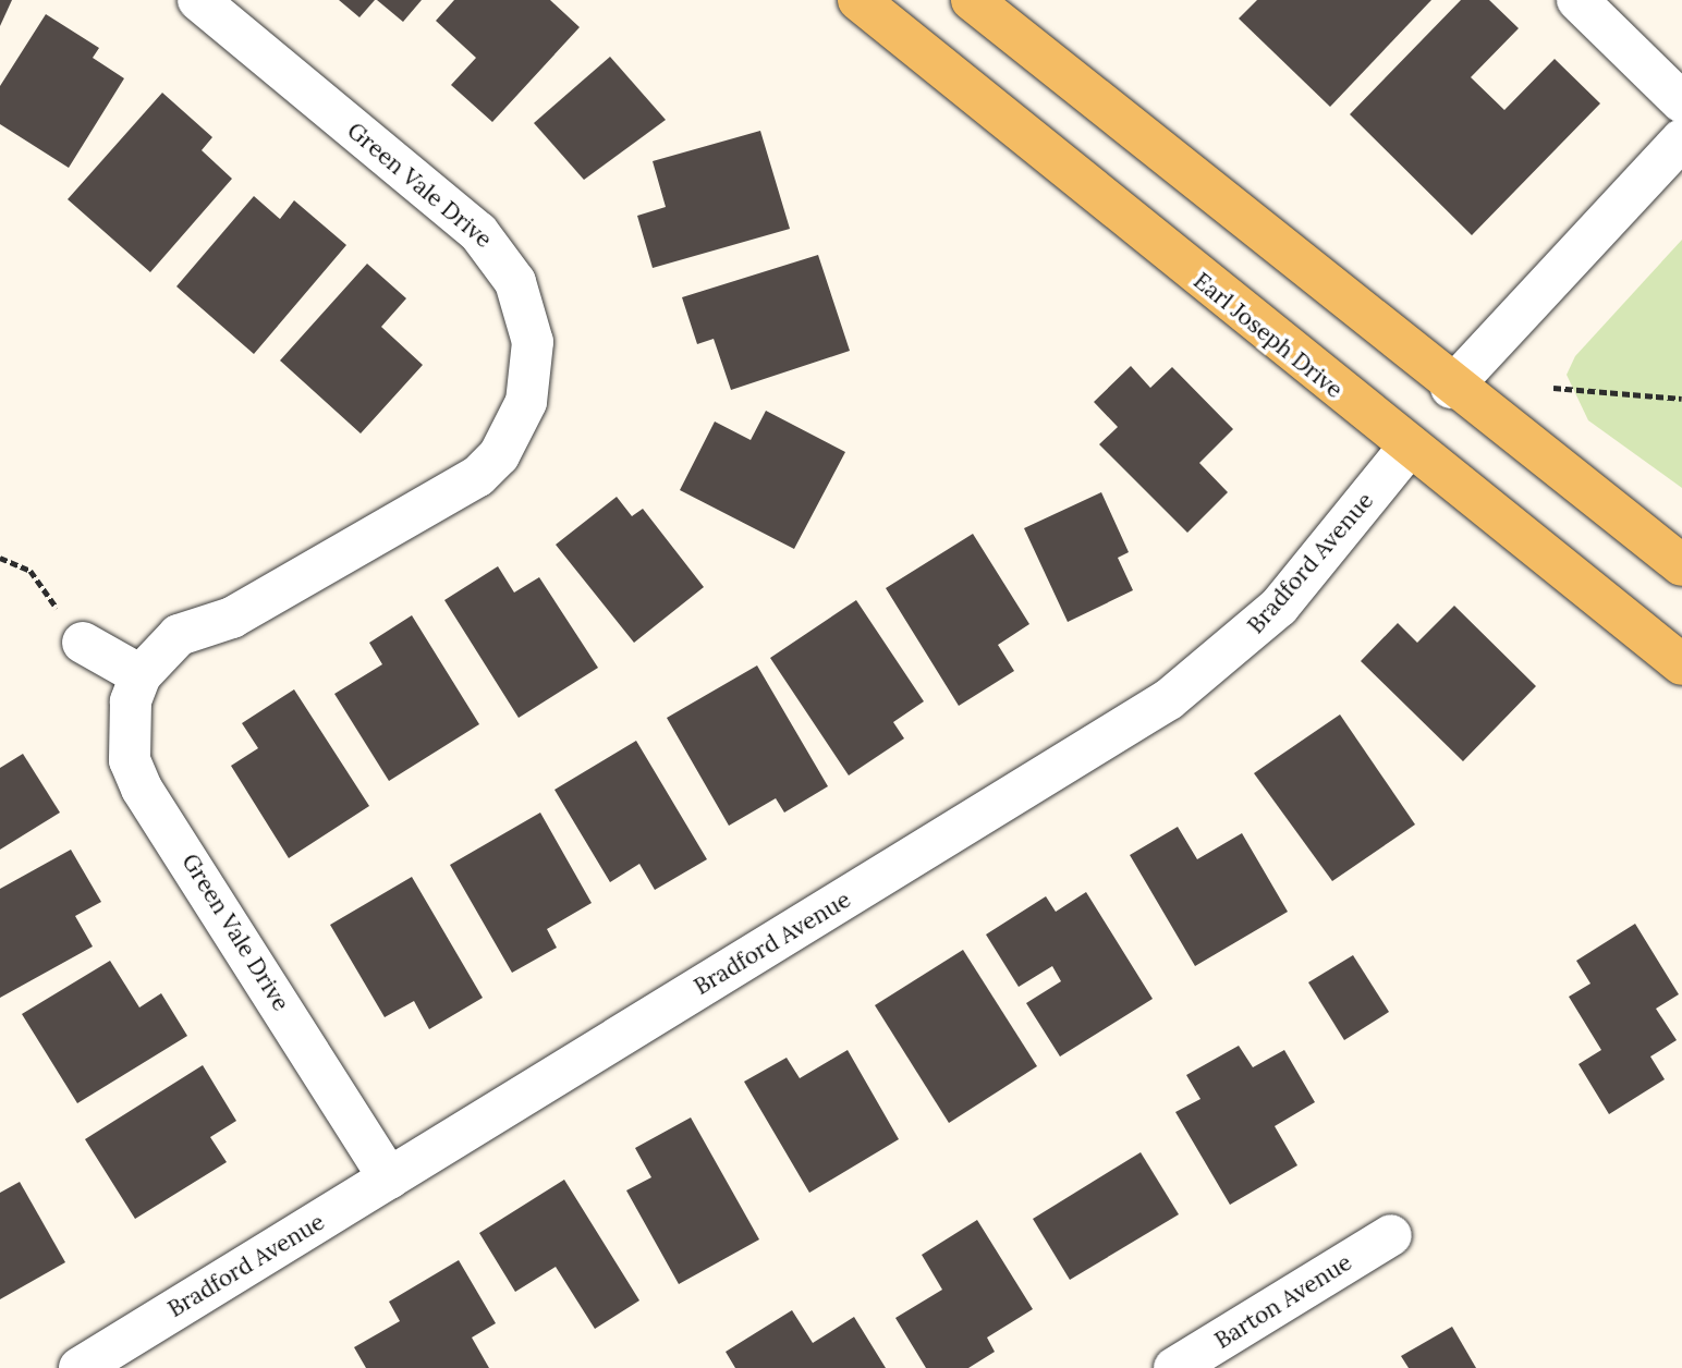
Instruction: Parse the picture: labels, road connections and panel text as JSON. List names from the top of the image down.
{
  "streets": {
    "main road": ["Earl Joseph Drive"],
    "street": ["Green Vale Drive", "Bradford Avenue", "Barton Avenue"]
  },
  "crossings": [
    ["Green Vale Drive", "Bradford Avenue"],
    ["Earl Joseph Drive", "Bradford Avenue"]
  ]
}
